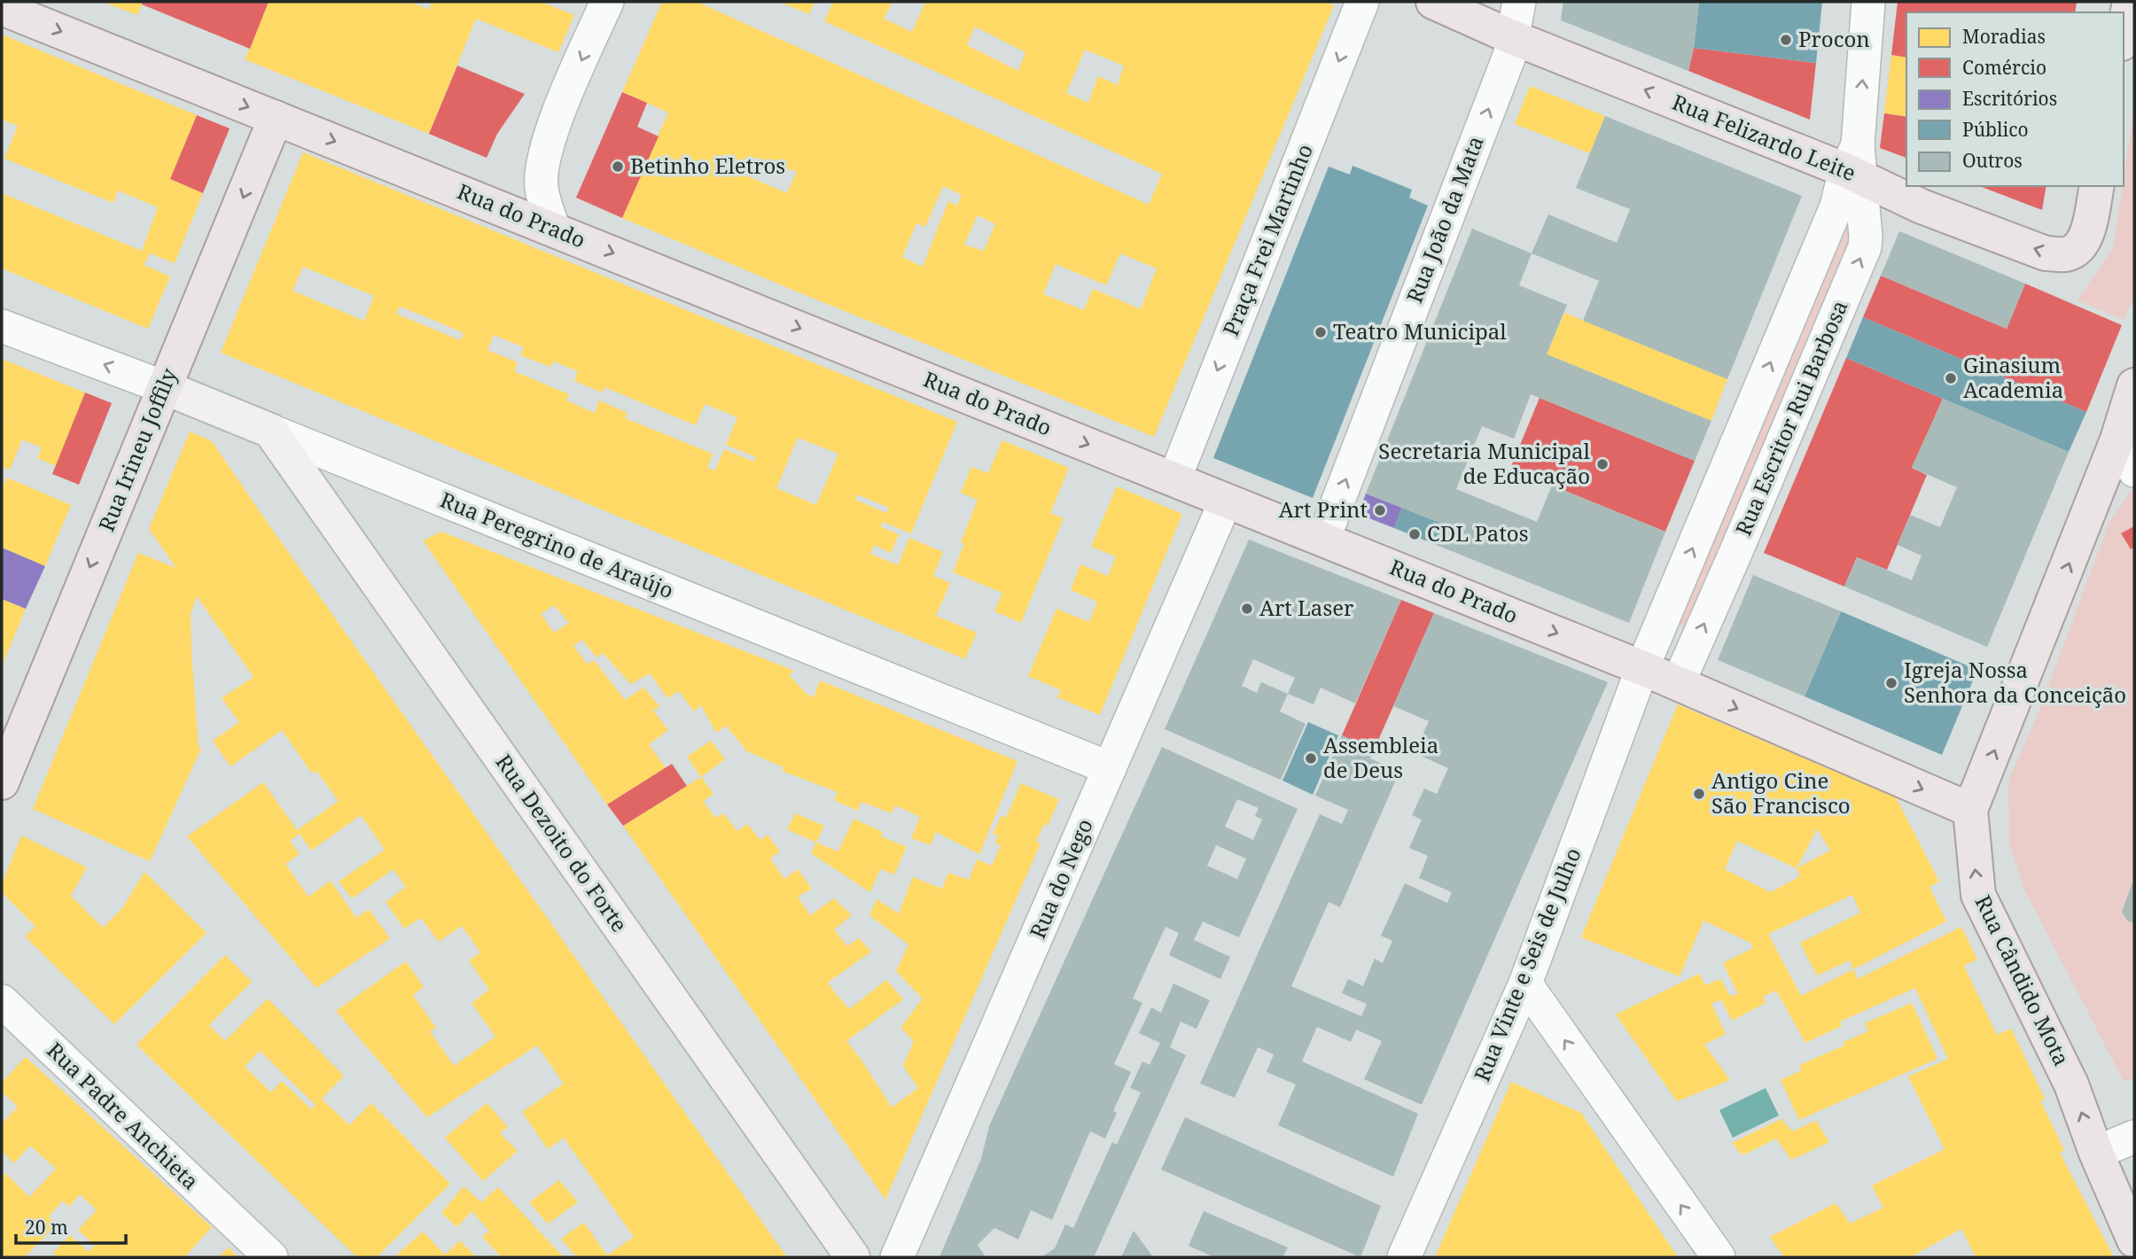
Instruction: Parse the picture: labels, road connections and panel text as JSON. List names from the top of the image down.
{
  "streets": {
    "main road": [
      "Rua Felizardo Leite",
      "Rua do Prado",
      "Rua Irineu Joffily",
      "Rua Peregrino de Araújo",
      "Rua Dezoito do Forte",
      "Rua Cândido Mota"
    ],
    "street": [
      "Rua João da Mata",
      "Praça Frei Martinho",
      "Rua Escritor Rui Barbosa",
      "Rua do Nego",
      "Rua Vinte e Seis de Julho",
      "Rua Padre Anchieta"
    ]
  },
  "crossings": [
    ["Rua Felizardo Leite", "Rua João da Mata"],
    ["Rua Felizardo Leite", "Rua Escritor Rui Barbosa"],
    ["Rua do Prado", "Rua João da Mata"],
    ["Rua do Prado", "Praça Frei Martinho"],
    ["Rua do Prado", "Rua Escritor Rui Barbosa"],
    ["Rua do Prado", "Rua Irineu Joffily"],
    ["Rua do Prado", "Rua do Nego"],
    ["Rua do Prado", "Rua Vinte e Seis de Julho"],
    ["Rua do Prado", "Rua Cândido Mota"],
    ["Rua Escritor Rui Barbosa", "Rua Vinte e Seis de Julho"],
    ["Rua Irineu Joffily", "Rua Peregrino de Araújo"],
    ["Rua Peregrino de Araújo", "Rua Dezoito do Forte"],
    ["Rua Peregrino de Araújo", "Rua do Nego"]
  ],
  "one_way": [
    "Rua Felizardo Leite",
    "Rua do Prado",
    "Rua João da Mata",
    "Praça Frei Martinho",
    "Rua Escritor Rui Barbosa",
    "Rua Irineu Joffily",
    "Rua Cândido Mota"
  ],
  "places": [
    "Procon",
    "Betinho Eletros",
    "Teatro Municipal",
    "Ginasium Academia",
    "Secretaria Municipal de Educação",
    "Art Print",
    "CDL Patos",
    "Art Laser",
    "Igreja Nossa Senhora da Conceição",
    "Assembleia de Deus",
    "Antigo Cine São Francisco"
  ],
  "legend": [
    "Moradias",
    "Comércio",
    "Escritórios",
    "Público",
    "Outros"
  ],
  "scale_bar": "20 m"
}
